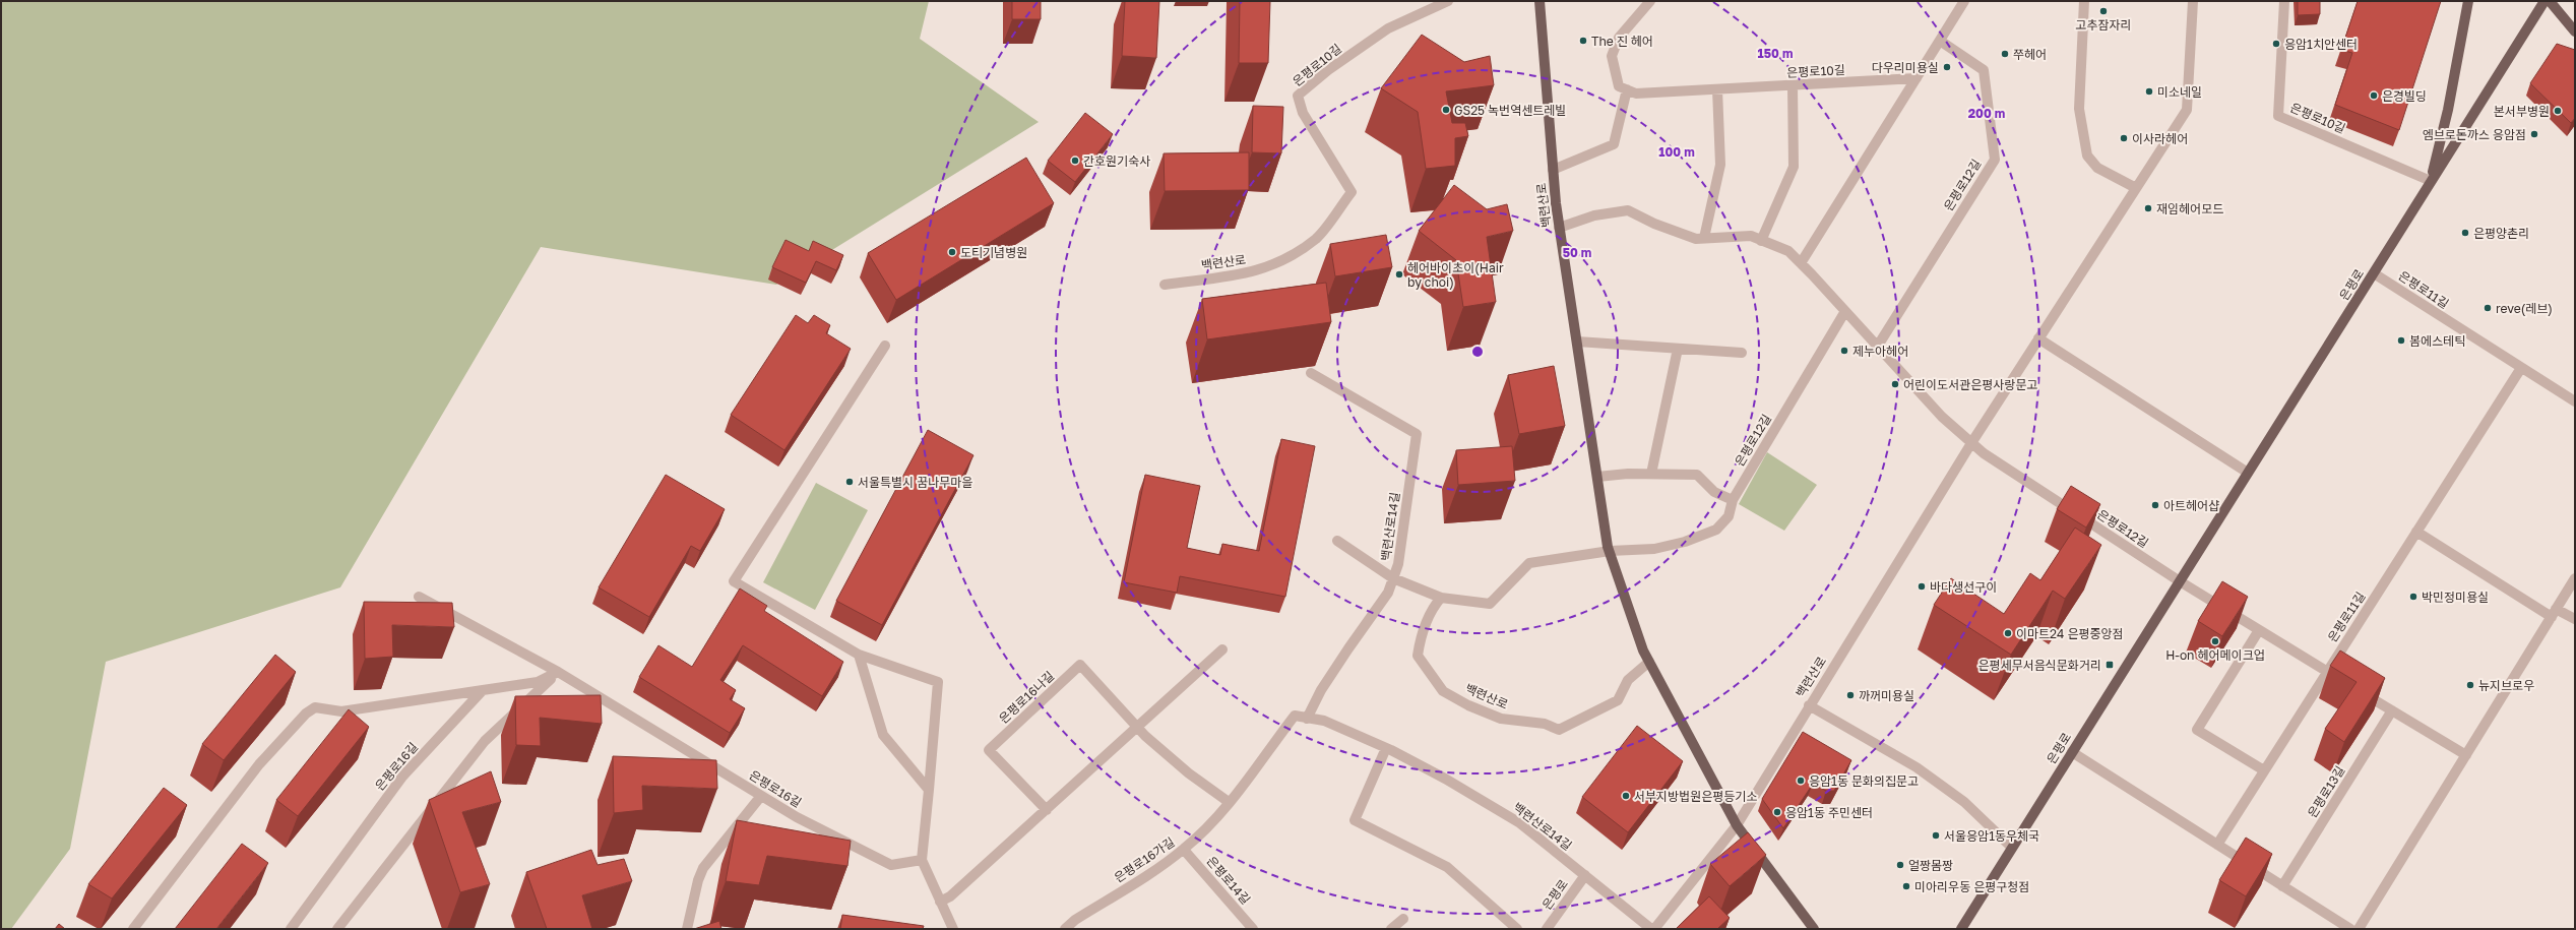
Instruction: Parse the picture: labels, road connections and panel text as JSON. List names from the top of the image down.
{
  "streets": {
    "main road": ["백련산로", "은평로"],
    "street": [
      "은평로10길",
      "은평로12길",
      "은평로11길",
      "백련산로14길",
      "은평로16나길",
      "은평로16길",
      "은평로13길",
      "은평로16가길",
      "은평로14길"
    ]
  },
  "crossings": [
    ["은평로10길", "백련산로"],
    ["은평로10길", "은평로"],
    ["은평로12길", "백련산로"],
    ["은평로12길", "은평로"],
    ["백련산로", "백련산로14길"],
    ["은평로", "은평로11길"],
    ["은평로", "백련산로14길"],
    ["백련산로14길", "은평로16나길"],
    ["백련산로14길", "은평로16가길"],
    ["은평로16나길", "은평로16가길"],
    ["은평로16가길", "은평로14길"]
  ],
  "places": {
    "other": [
      "고추잠자리",
      "The 진 헤어",
      "응암1치안센터",
      "쭈헤어",
      "다우리미용실",
      "미소네일",
      "은경빌딩",
      "GS25 녹번역센트레빌",
      "본서부병원",
      "엠브로돈까스 응암점",
      "이사라헤어",
      "간호원기숙사",
      "재임헤어모드",
      "은평양촌리",
      "도티기념병원",
      "헤어바이초이(Hair by choi)",
      "reve(레브)",
      "봄에스테틱",
      "제누아헤어",
      "어린이도서관은평사랑문고",
      "서울특별시 꿈나무마을",
      "아트헤어샵",
      "바다생선구이",
      "박민정미용실",
      "이마트24 은평중앙점",
      "H-on 헤어메이크업",
      "뉴지브로우",
      "까꺼미용실",
      "응암1동 문화의집문고",
      "서부지방법원은평등기소",
      "응암1동 주민센터",
      "서울응암1동우체국",
      "얼짱몸짱",
      "미아리우동 은평구청점"
    ],
    "transit": ["은평세무서음식문화거리"]
  },
  "rings": [
    "150 m",
    "200 m",
    "100 m",
    "50 m"
  ]
}
